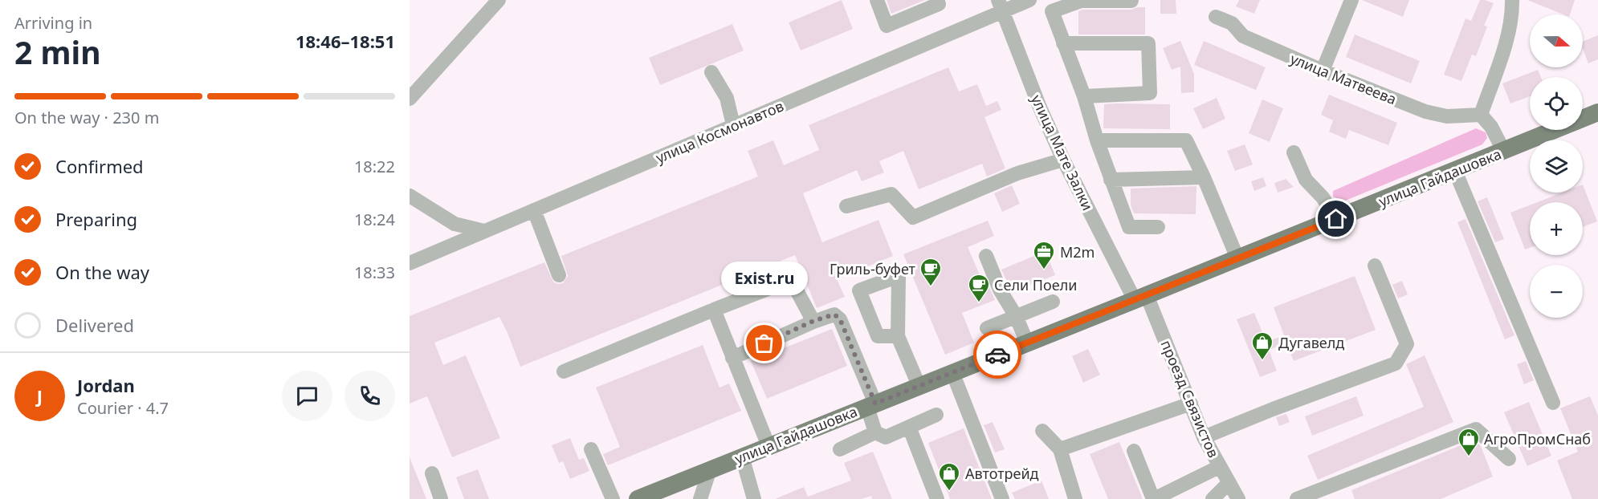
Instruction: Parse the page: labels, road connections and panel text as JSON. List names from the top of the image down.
{
  "streets": {
    "main road": ["улица Гайдашовка"],
    "street": [
      "улица Матвеева",
      "улица Космонавтов",
      "улица Мате Залки",
      "проезд Связистов"
    ]
  },
  "crossings": [
    ["улица Космонавтов", "улица Мате Залки"],
    ["улица Мате Залки", "улица Гайдашовка"],
    ["улица Мате Залки", "проезд Связистов"],
    ["улица Гайдашовка", "проезд Связистов"]
  ],
  "places": {
    "office": ["М2m"],
    "cafe": ["Гриль-буфет", "Сели Поели"],
    "other": ["Exist.ru"],
    "shop": ["Дугавелд", "АгроПромСнаб", "Автотрейд"]
  },
  "north": "right",
  "page": {
    "heading": ["2 min", "Arriving in", "18:46–18:51"],
    "panel": ["Jordan", "Courier · 4.7"],
    "map_buttons": ["+", "−"],
    "bar": "On the way · 230 m",
    "list": [
      ["Confirmed", "18:22"],
      ["Preparing", "18:24"],
      ["On the way", "18:33"],
      "Delivered"
    ],
    "bubble": "Exist.ru",
    "round": "J"
  }
}
